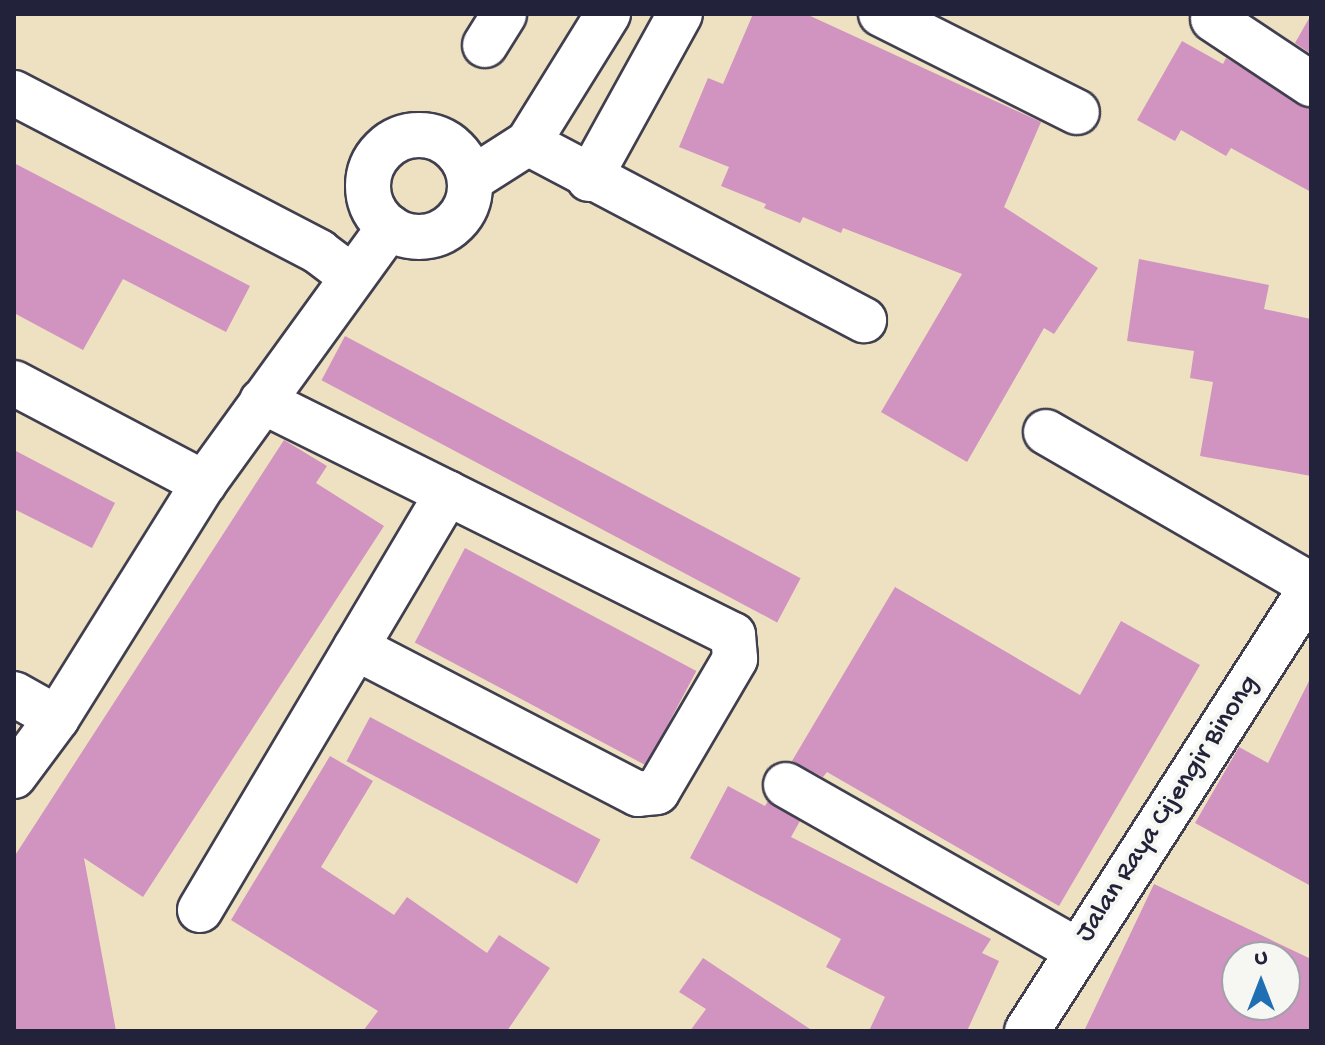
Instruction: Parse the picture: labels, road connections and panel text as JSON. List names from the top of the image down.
{
  "streets": {
    "street": ["Jalan Raya Cijengir Binong"]
  },
  "north": "top"
}
